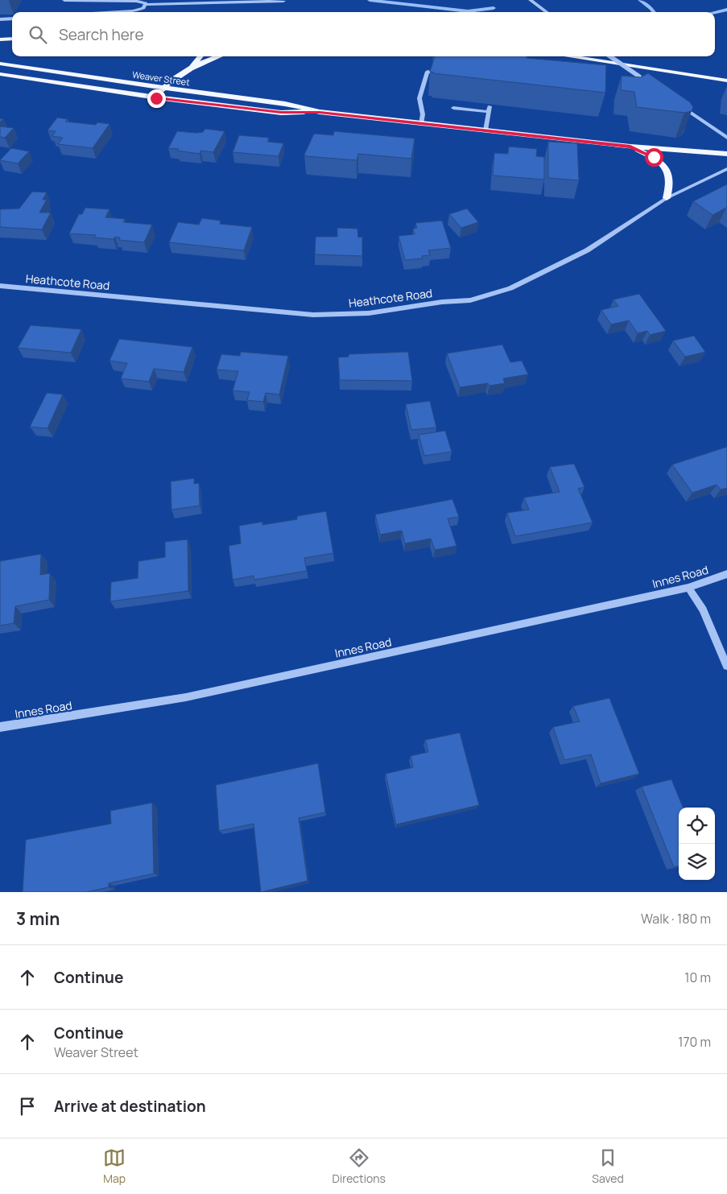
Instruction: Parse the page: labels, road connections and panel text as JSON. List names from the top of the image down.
{
  "streets": {
    "main road": ["Weaver Street"],
    "street": ["Heathcote Road", "Innes Road"]
  },
  "page": {
    "search": "Search here",
    "heading": ["3 min", "Walk · 180 m"],
    "list": [
      ["Continue", "10 m"],
      ["Continue", "Weaver Street", "170 m"],
      "Arrive at destination"
    ],
    "nav": ["Map", "Directions", "Saved"]
  }
}
